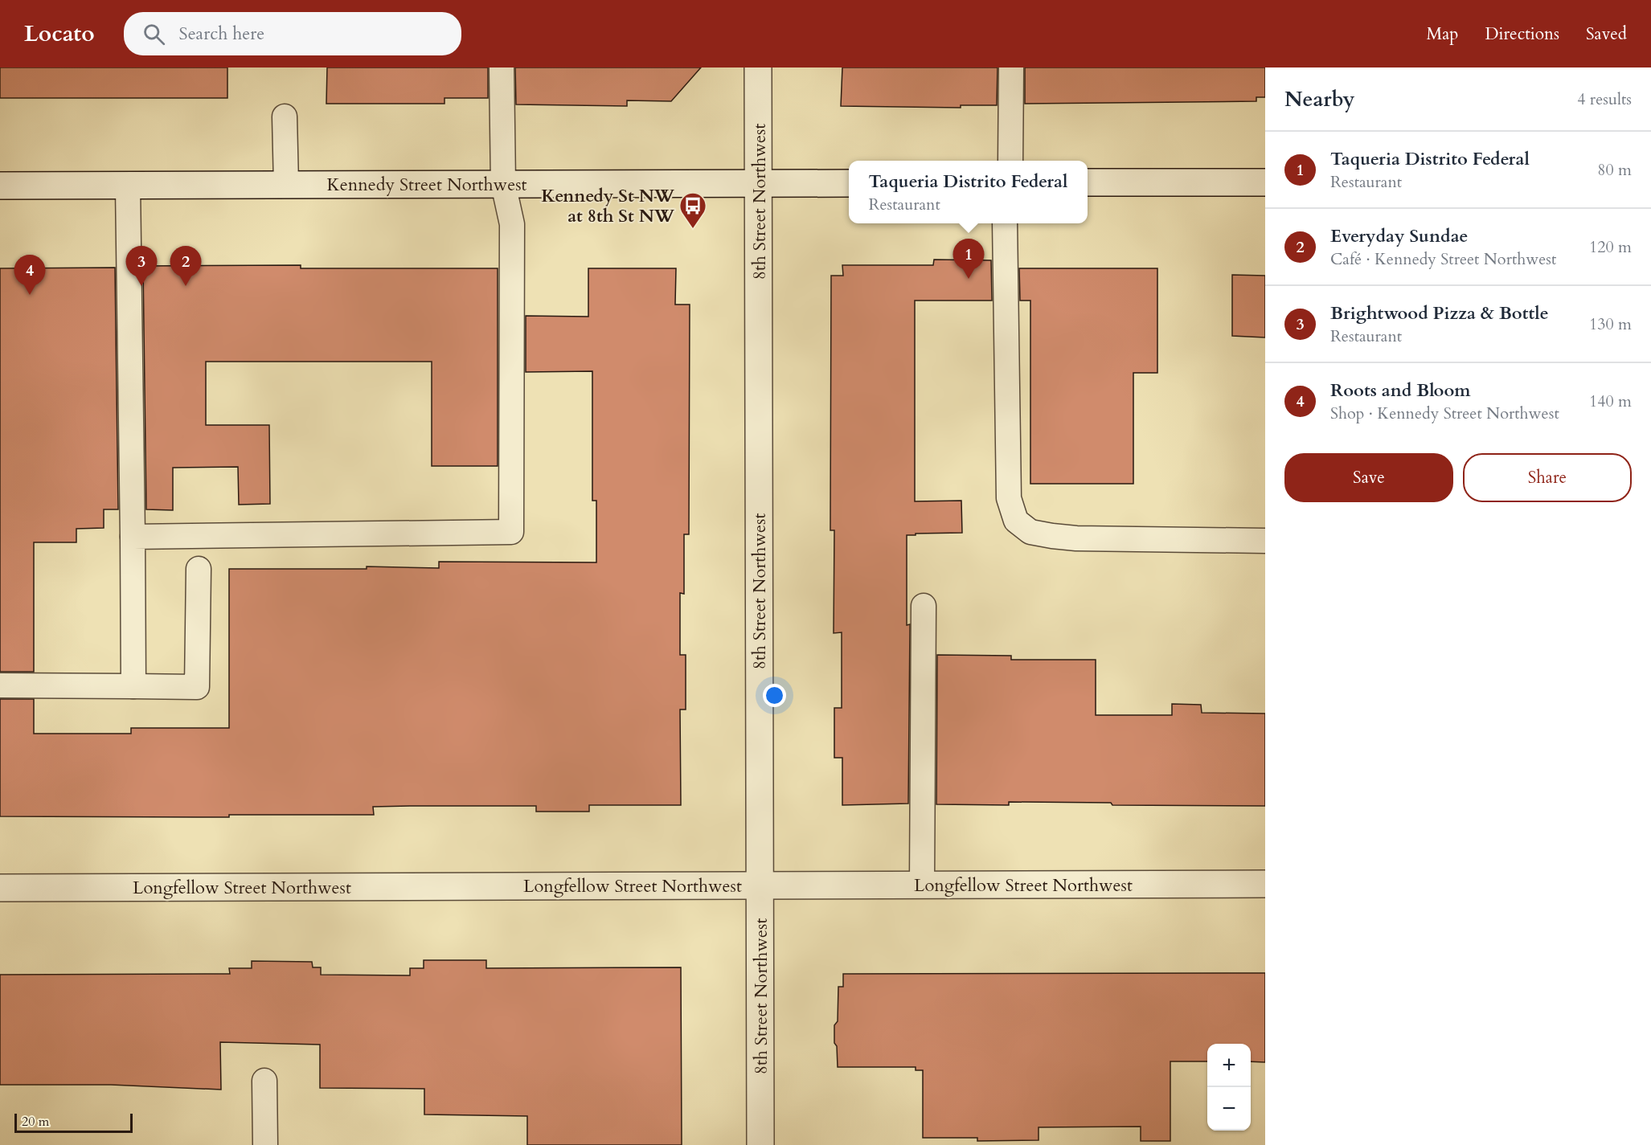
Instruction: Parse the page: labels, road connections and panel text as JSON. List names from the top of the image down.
{
  "streets": {
    "street": ["Kennedy Street Northwest", "8th Street Northwest", "Longfellow Street Northwest"]
  },
  "crossings": [
    ["Kennedy Street Northwest", "8th Street Northwest"],
    ["8th Street Northwest", "Longfellow Street Northwest"]
  ],
  "places": {
    "bus stop": ["Kennedy St NW at 8th St NW"]
  },
  "scale_bar": "20 m",
  "page": {
    "header": "Locato",
    "search": "Search here",
    "nav": ["Map", "Directions", "Saved"],
    "heading": ["Nearby", "4 results"],
    "list": [
      {
        "mark": "1",
        "name": "Taqueria Distrito Federal",
        "note": "Restaurant",
        "value": "80 m"
      },
      {
        "mark": "2",
        "name": "Everyday Sundae",
        "note": "Café · Kennedy Street Northwest",
        "value": "120 m"
      },
      {
        "mark": "3",
        "name": "Brightwood Pizza & Bottle",
        "note": "Restaurant",
        "value": "130 m"
      },
      {
        "mark": "4",
        "name": "Roots and Bloom",
        "note": "Shop · Kennedy Street Northwest",
        "value": "140 m"
      }
    ],
    "popup": ["Taqueria Distrito Federal", "Restaurant"],
    "pins": [
      "1",
      "2",
      "3",
      "4"
    ],
    "buttons": ["Save", "Share"],
    "map_buttons": ["+", "−"],
    "scale": "20 m"
  }
}
